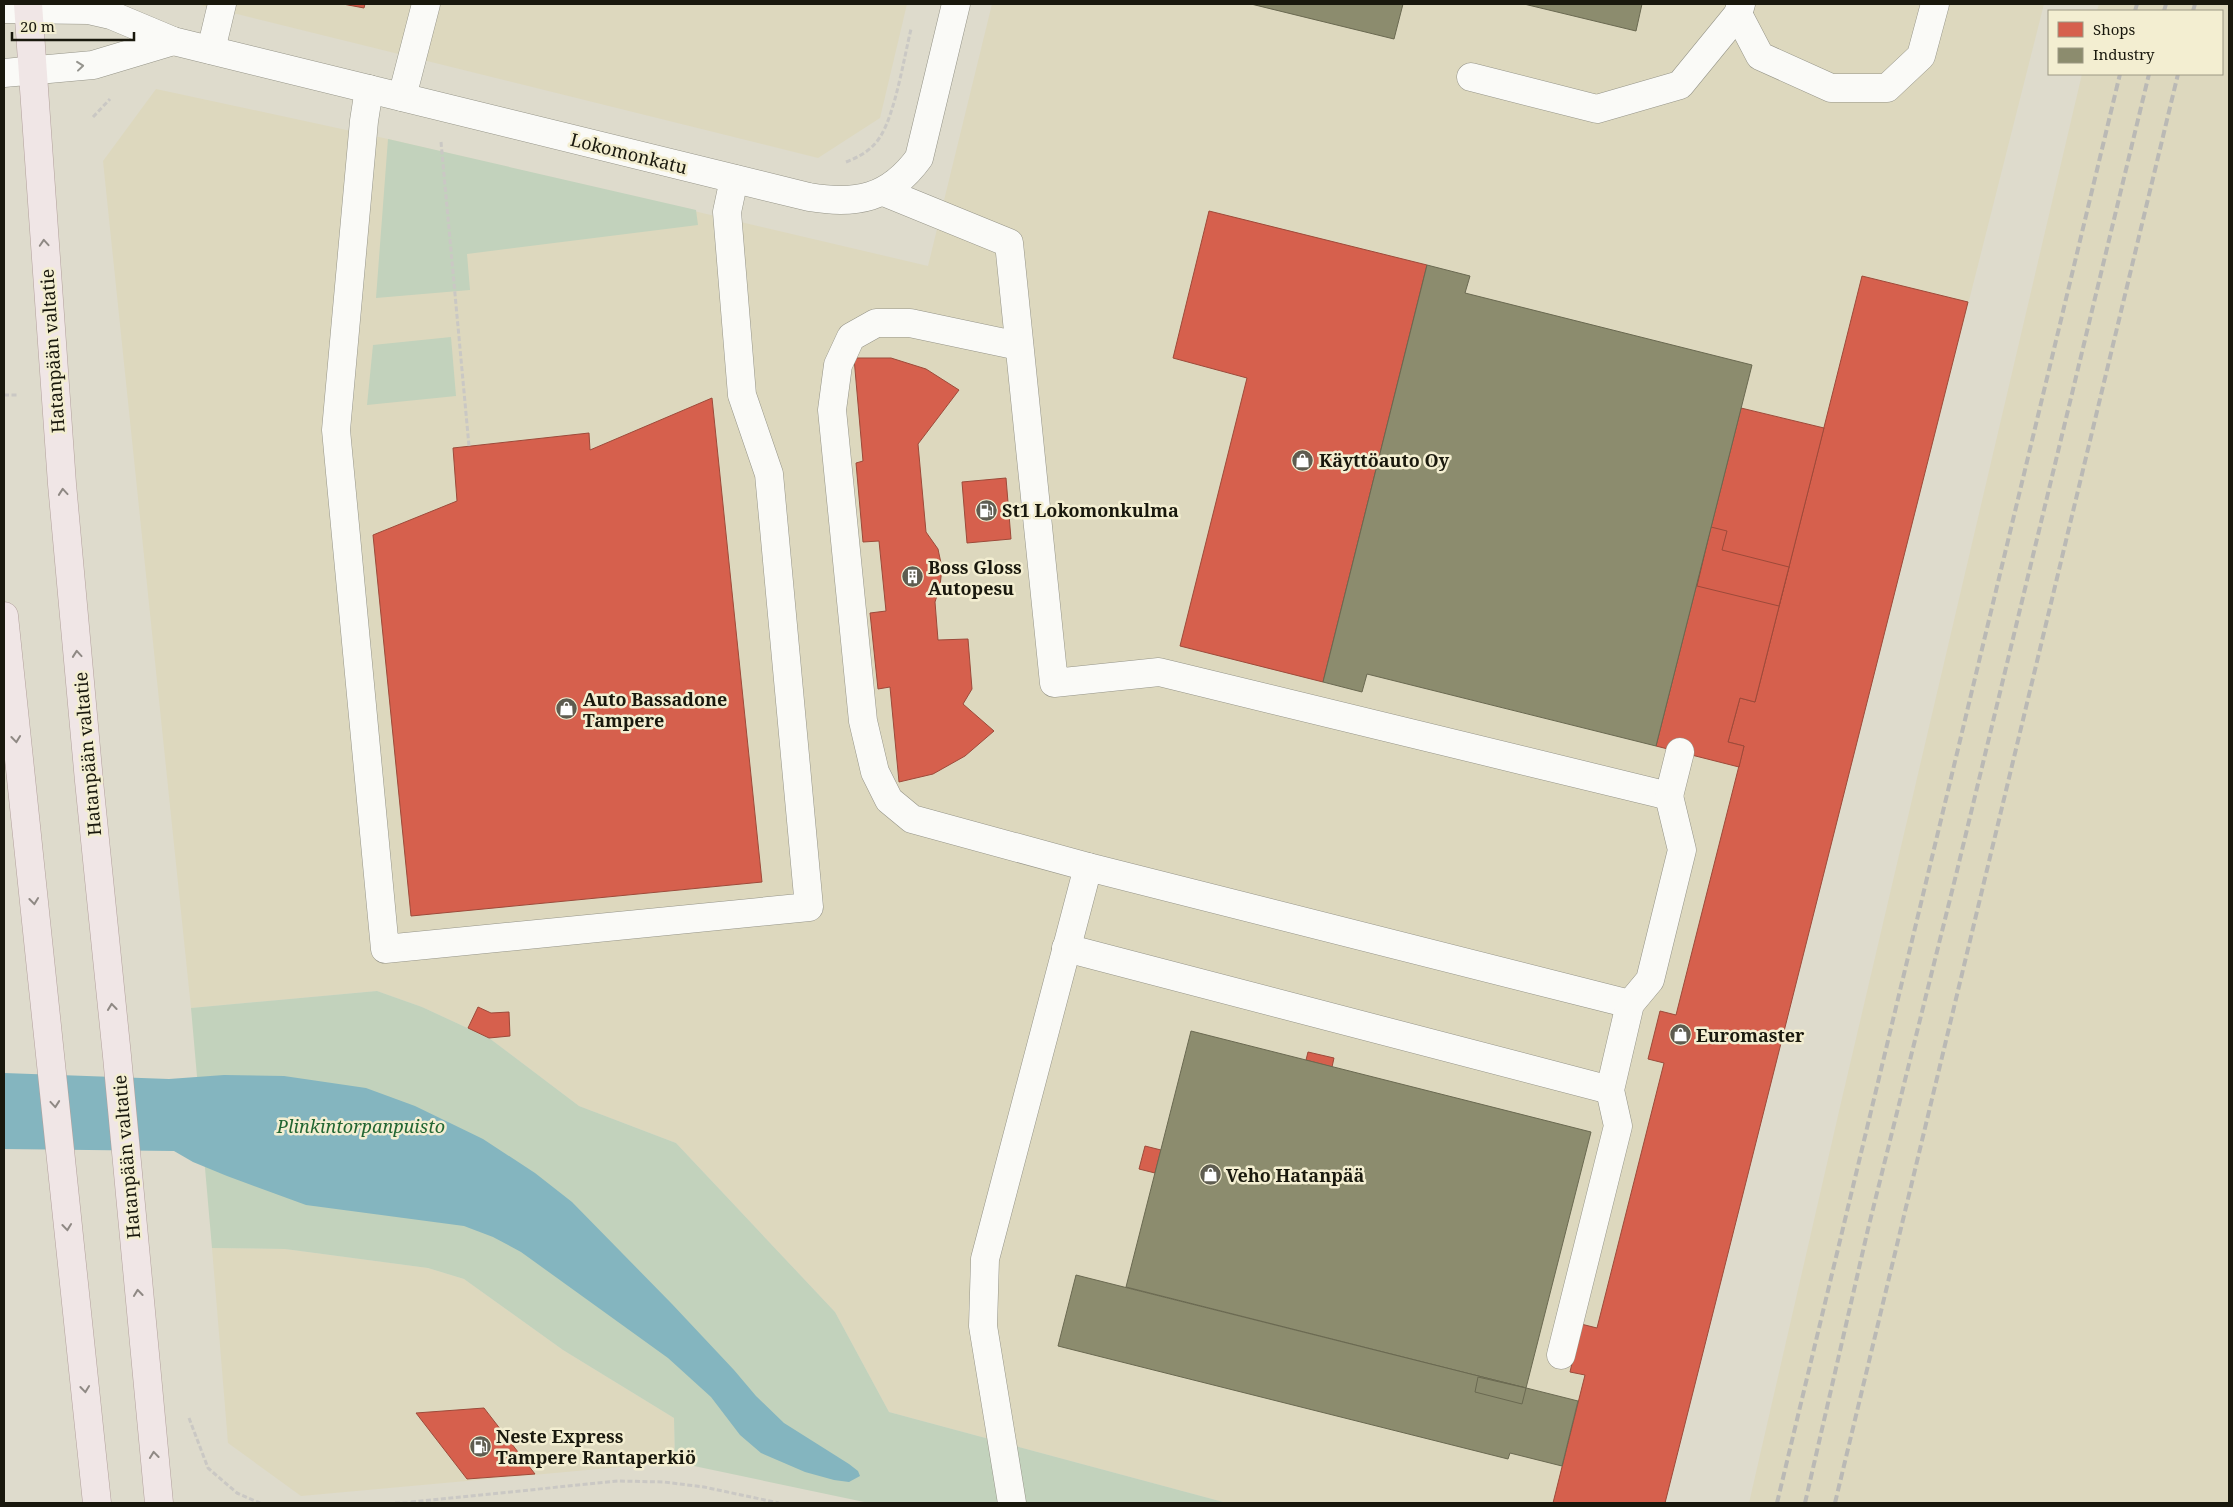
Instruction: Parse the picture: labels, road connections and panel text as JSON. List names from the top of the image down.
{
  "streets": {
    "main road": ["Hatanpään valtatie"],
    "street": ["Lokomonkatu"]
  },
  "crossings": [
    ["Lokomonkatu", "Hatanpään valtatie"]
  ],
  "parks": ["Plinkintorpanpuisto"],
  "places": {
    "shop": [
      "Käyttöauto Oy",
      "Auto Bassadone Tampere",
      "Euromaster",
      "Veho Hatanpää"
    ],
    "fuel station": ["St1 Lokomonkulma", "Neste Express Tampere Rantaperkiö"],
    "building": ["Boss Gloss Autopesu"]
  },
  "legend": ["Shops", "Industry"],
  "scale_bar": "20 m"
}
